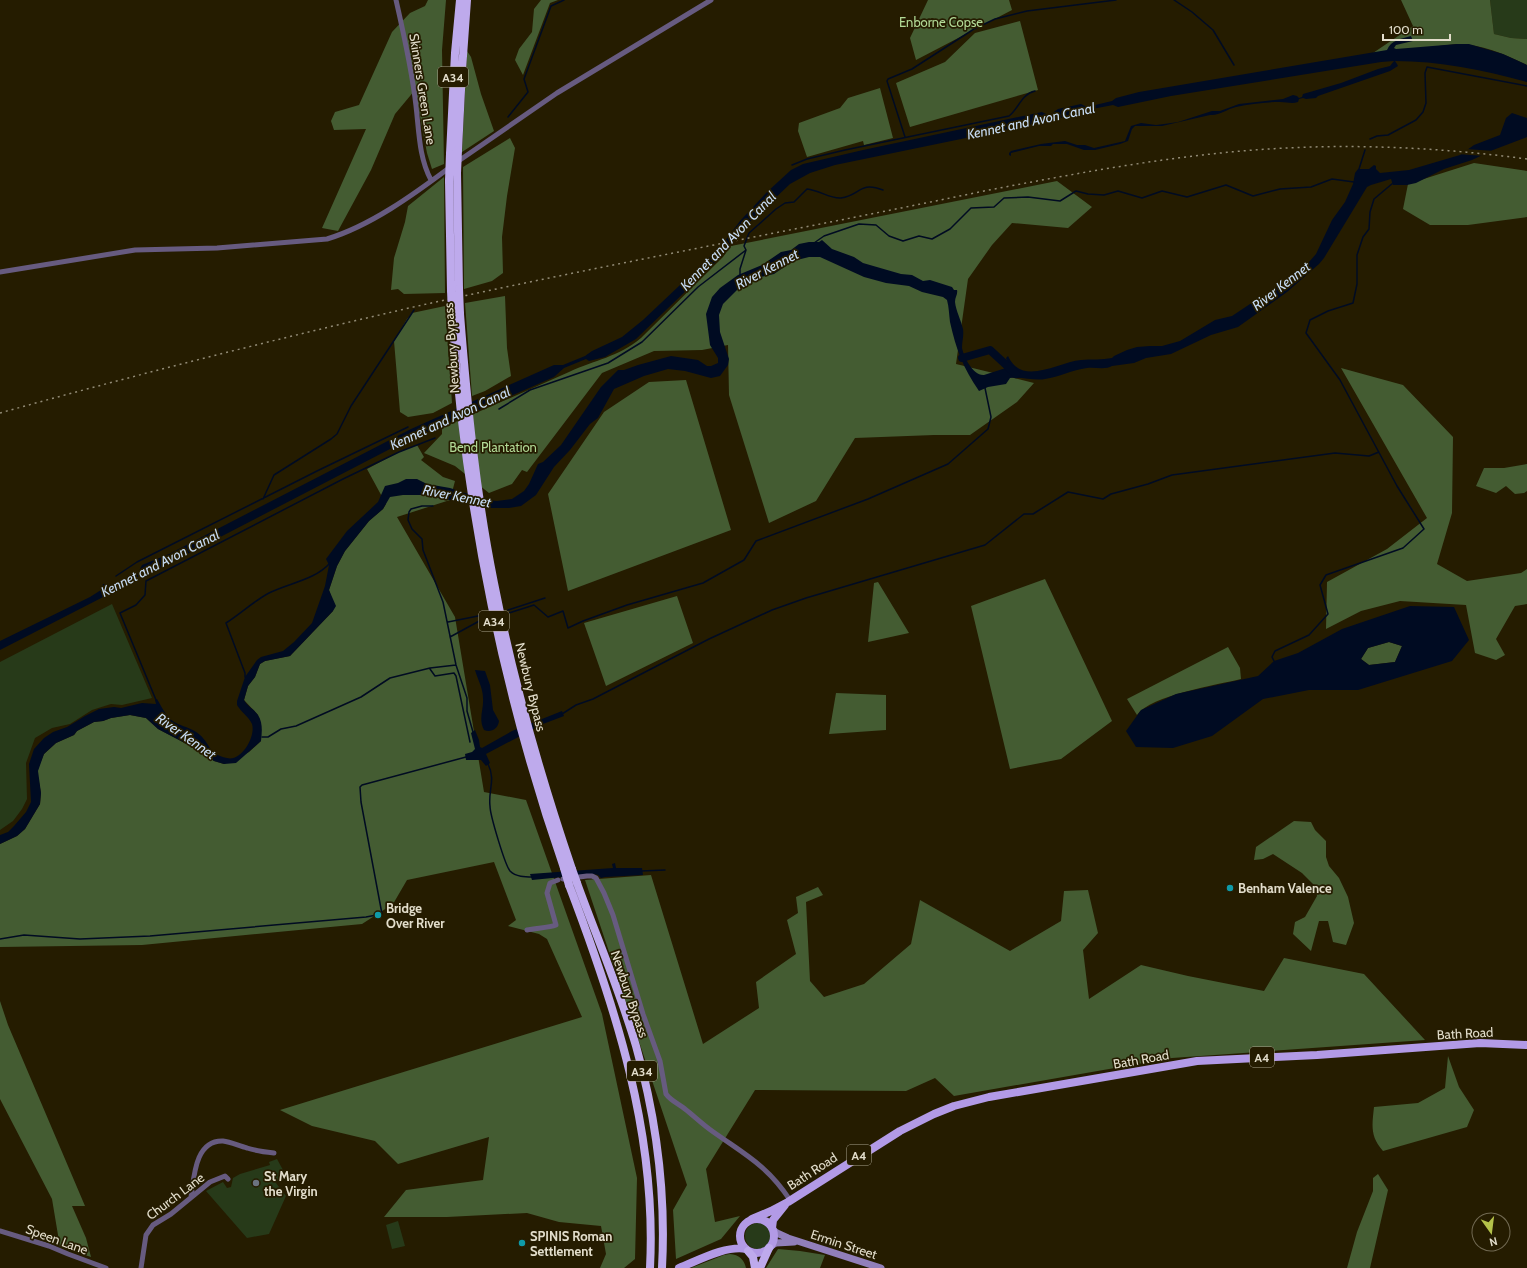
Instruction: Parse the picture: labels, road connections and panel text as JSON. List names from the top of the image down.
{
  "streets": {
    "highway": ["A34", "Newbury Bypass"],
    "main road": ["Bath Road", "A4", "Ermin Street"],
    "street": ["Skinners Green Lane", "Church Lane", "Speen Lane"]
  },
  "crossings": [
    ["Bath Road", "Ermin Street"]
  ],
  "water": ["Kennet and Avon Canal", "River Kennet"],
  "parks": ["Enborne Copse", "Bend Plantation"],
  "places": [
    "Benham Valence",
    "Bridge Over River",
    "St Mary the Virgin",
    "SPINIS Roman Settlement"
  ],
  "scale_bar": "100 m",
  "north": "bottom"
}
